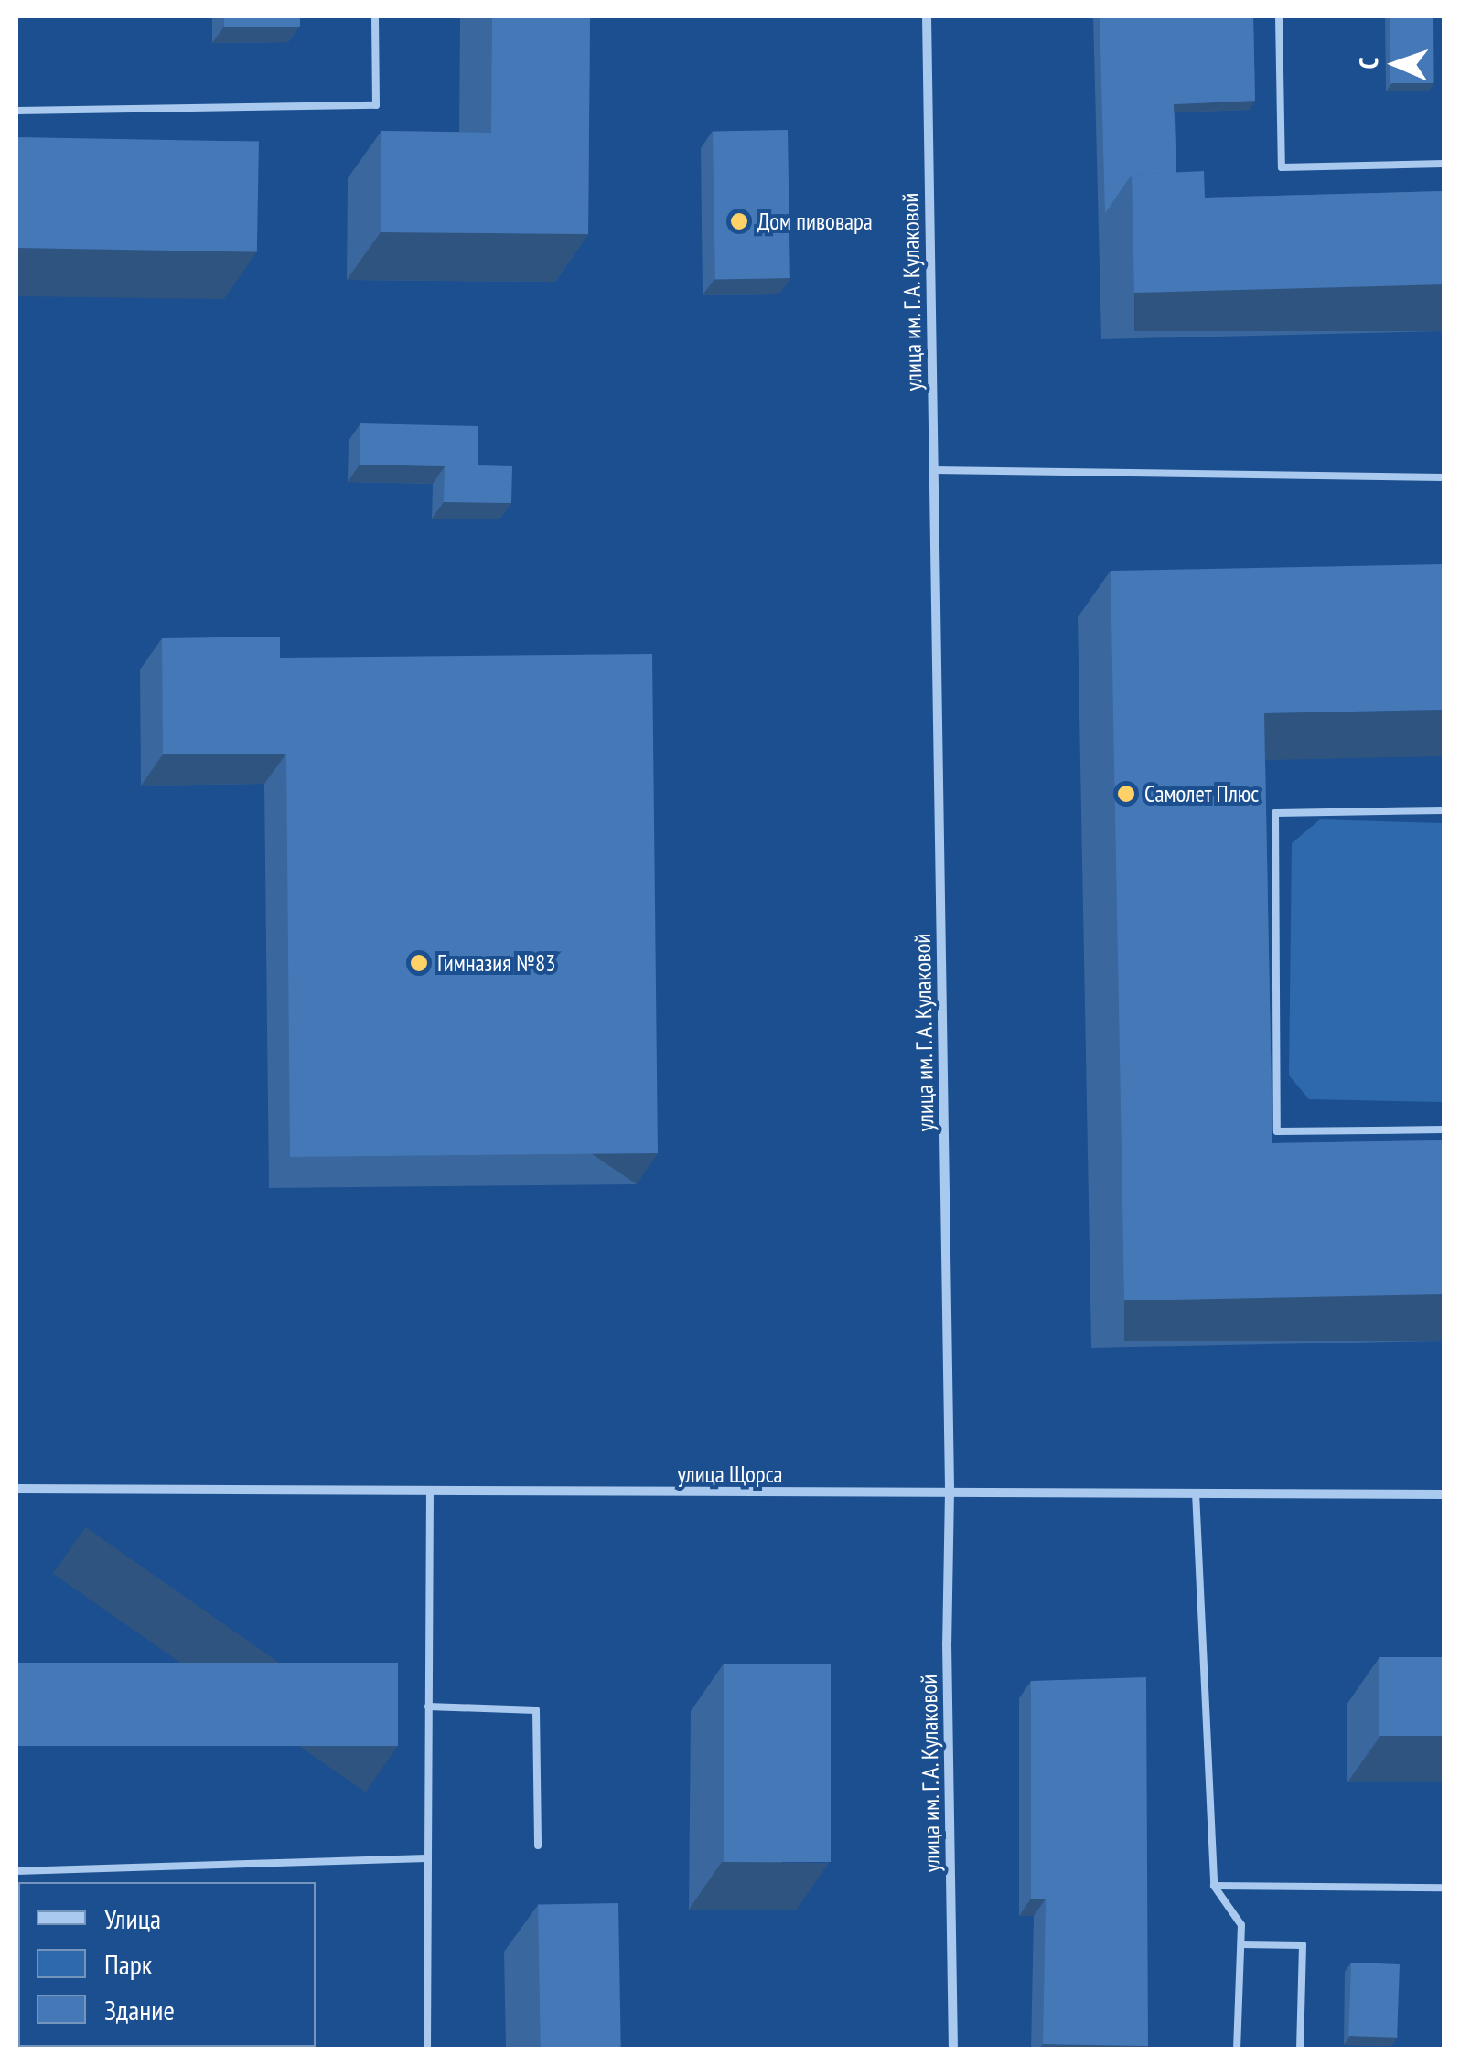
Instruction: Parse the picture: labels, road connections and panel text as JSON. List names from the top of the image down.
{
  "streets": {
    "street": ["улица им. Г. А. Кулаковой", "улица Щорса"]
  },
  "crossings": [
    ["улица им. Г. А. Кулаковой", "улица Щорса"]
  ],
  "places": ["Дом пивовара", "Самолет Плюс", "Гимназия №83"],
  "legend": ["Улица", "Парк", "Здание"],
  "north": "left"
}
